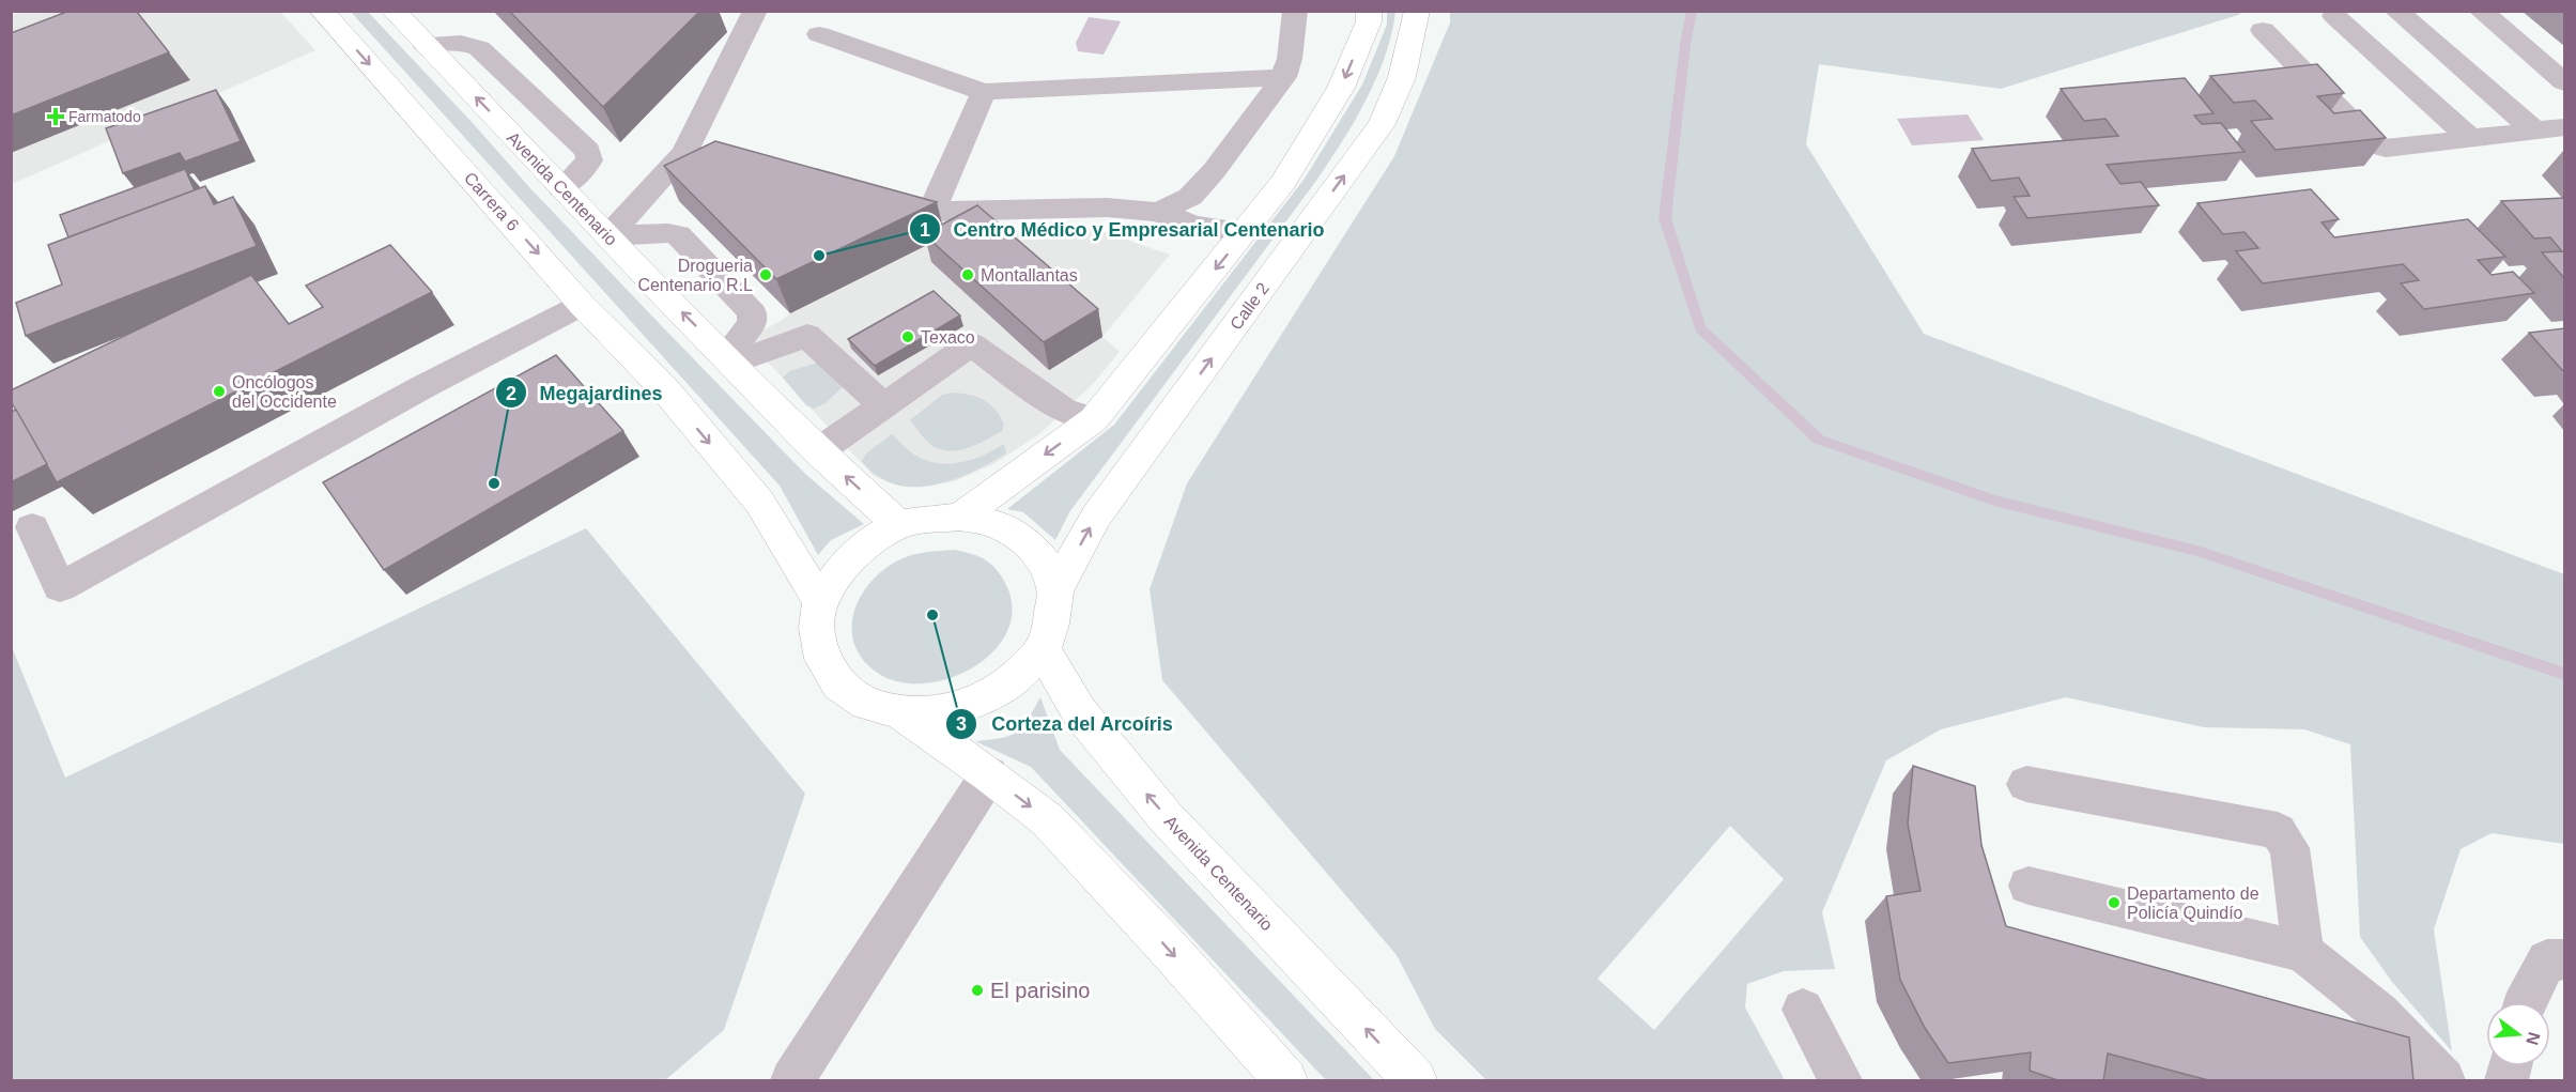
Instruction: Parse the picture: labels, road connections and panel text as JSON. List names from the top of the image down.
{
  "streets": {
    "main road": ["Avenida Centenario", "Carrera 6", "Calle 2"]
  },
  "crossings": [
    ["Avenida Centenario", "Carrera 6"],
    ["Avenida Centenario", "Calle 2"],
    ["Carrera 6", "Calle 2"]
  ],
  "one_way": ["Carrera 6"],
  "places": {
    "health": ["Farmatodo"],
    "other": [
      "Centro Médico y Empresarial Centenario",
      "Drogueria Centenario R.L",
      "Montallantas",
      "Texaco",
      "Oncólogos del Occidente",
      "Megajardines",
      "Corteza del Arcoíris",
      "Departamento de Policía Quindío",
      "El parisino"
    ]
  },
  "north": "right"
}
